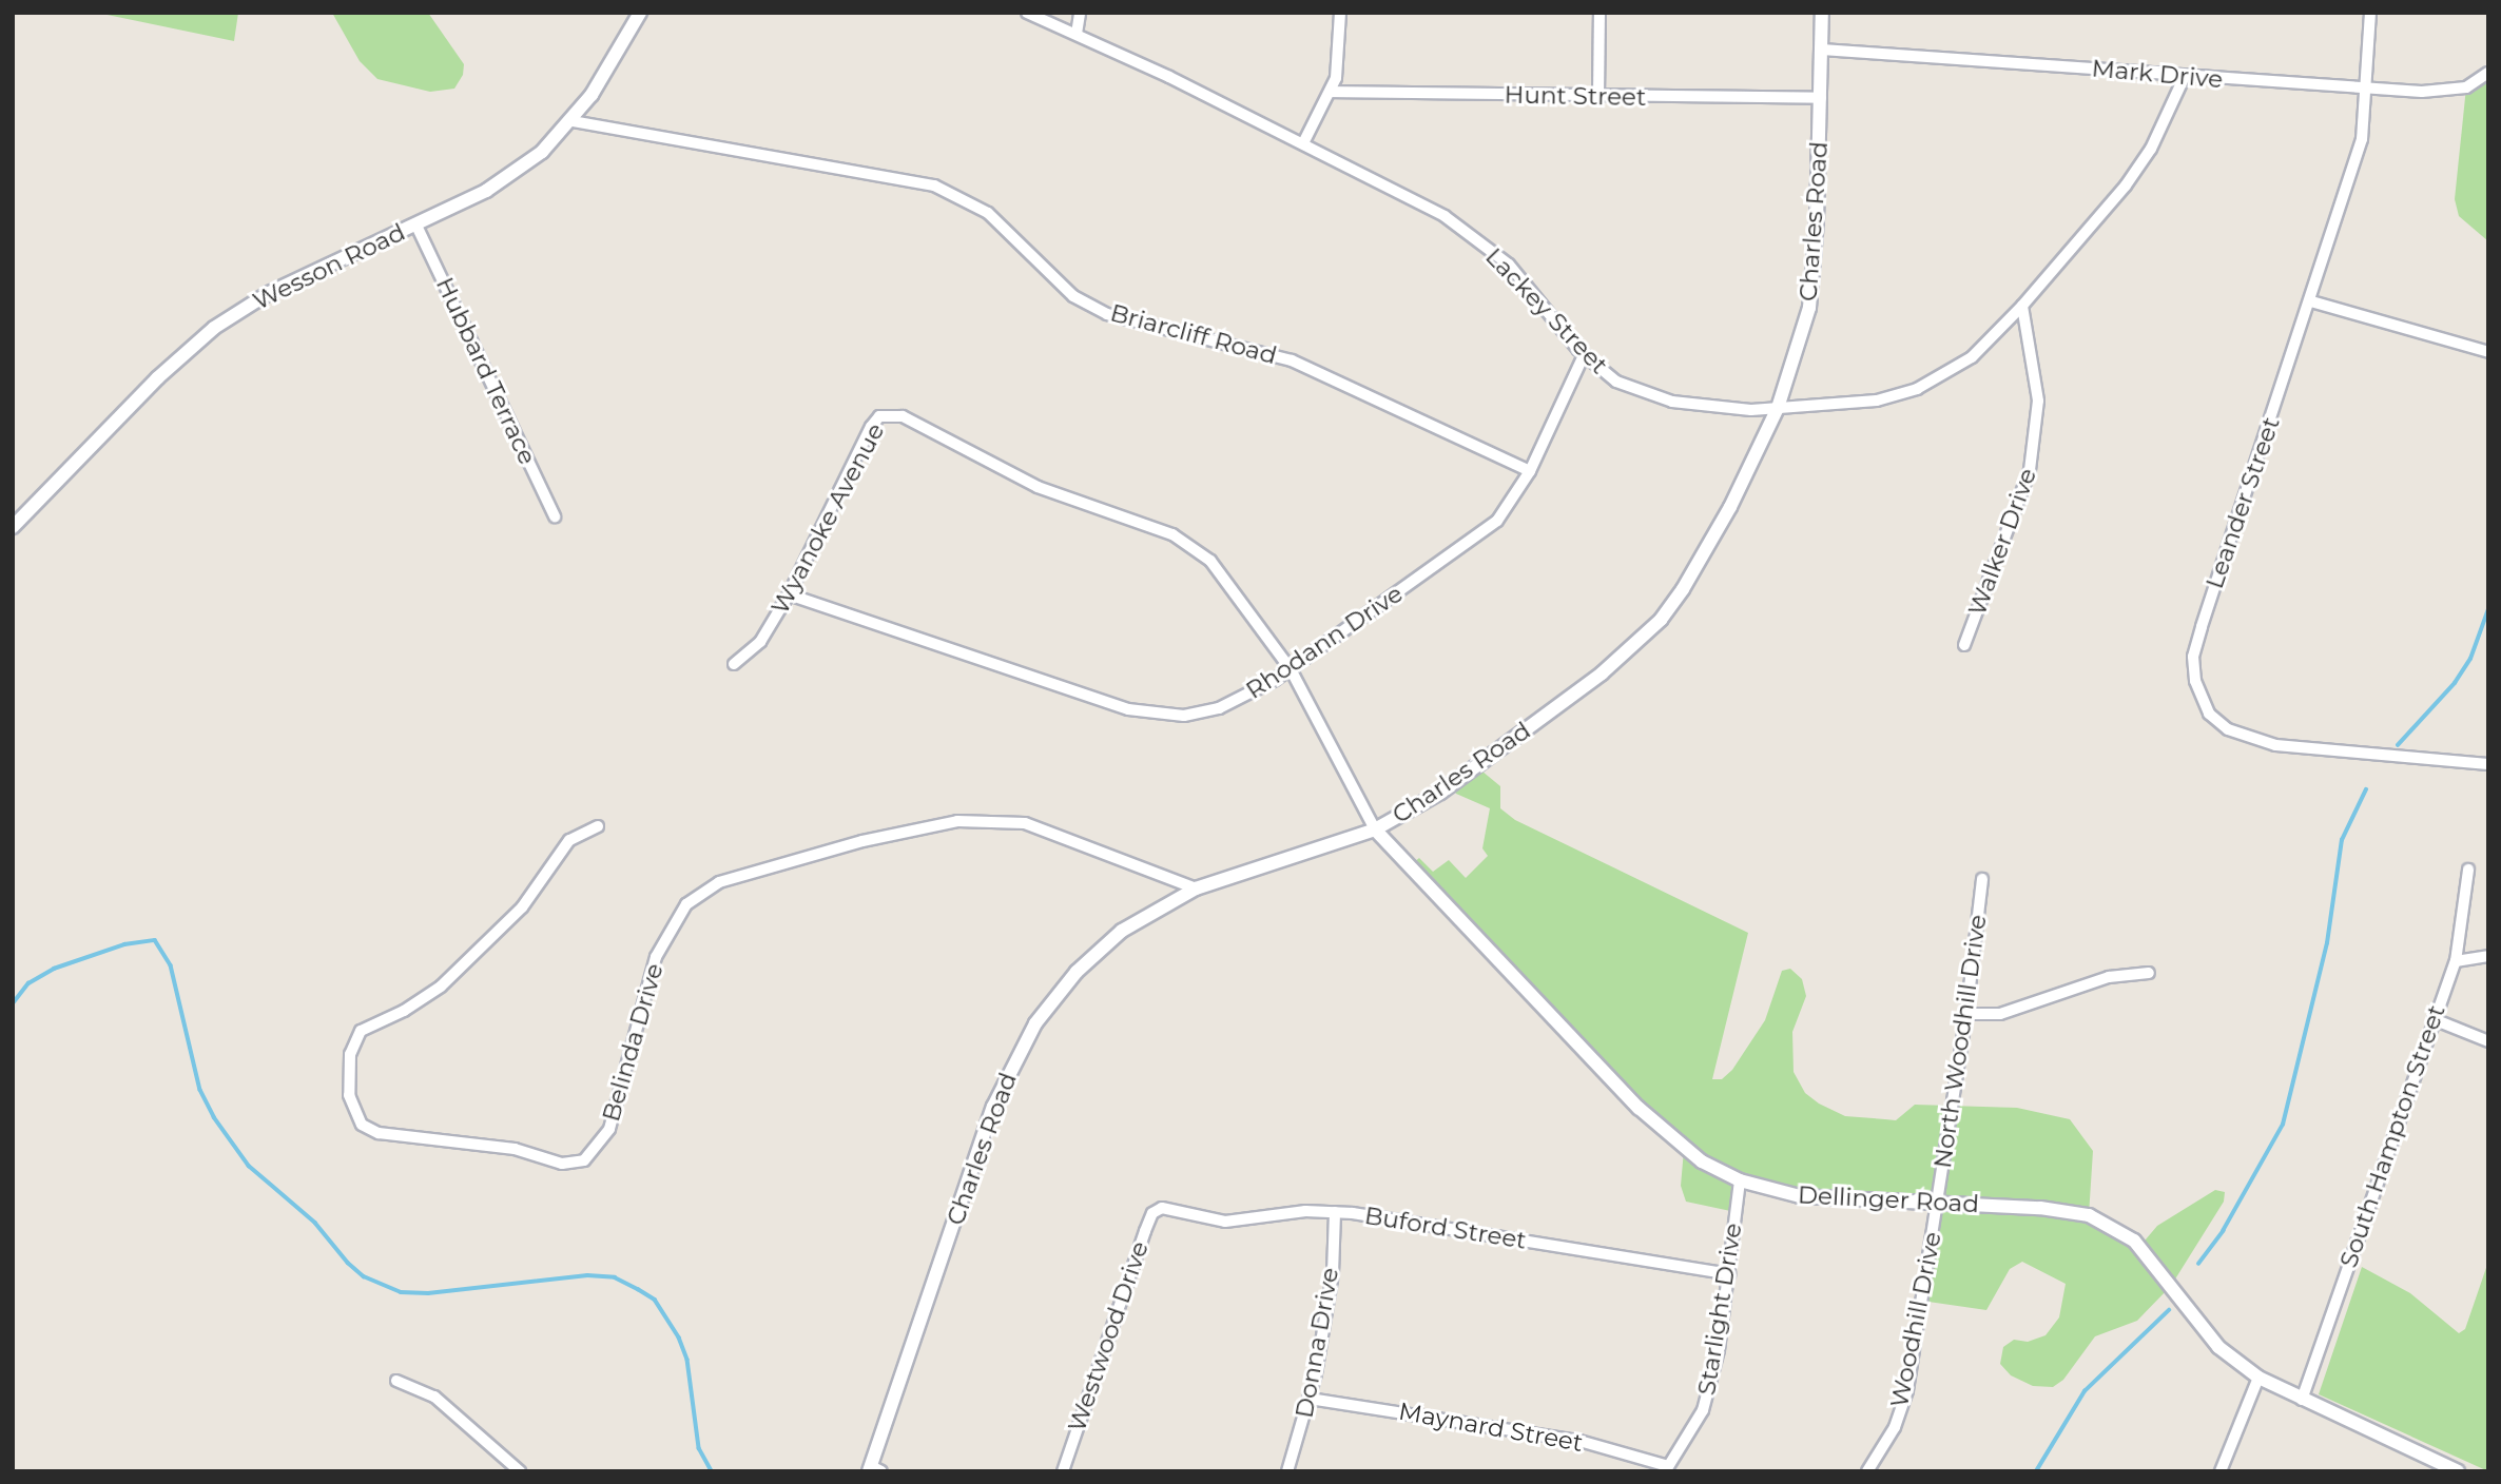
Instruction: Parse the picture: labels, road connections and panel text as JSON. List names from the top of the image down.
{
  "streets": {
    "street": [
      "Mark Drive",
      "Hunt Street",
      "Charles Road",
      "Wesson Road",
      "Lackey Street",
      "Briarcliff Road",
      "Hubbard Terrace",
      "Leander Street",
      "Wyanoke Avenue",
      "Walker Drive",
      "Rhodann Drive",
      "North Woodhill Drive",
      "Belinda Drive",
      "South Hampton Street",
      "Dellinger Road",
      "Buford Street",
      "Starlight Drive",
      "Woodhill Drive",
      "Westwood Drive",
      "Donna Drive",
      "Maynard Street"
    ]
  },
  "crossings": [
    ["Mark Drive", "Charles Road"],
    ["Mark Drive", "Lackey Street"],
    ["Mark Drive", "Leander Street"],
    ["Hunt Street", "Charles Road"],
    ["Charles Road", "Lackey Street"],
    ["Charles Road", "Wyanoke Avenue"],
    ["Charles Road", "Belinda Drive"],
    ["Charles Road", "Dellinger Road"],
    ["Wesson Road", "Briarcliff Road"],
    ["Wesson Road", "Hubbard Terrace"],
    ["Lackey Street", "Walker Drive"],
    ["Lackey Street", "Rhodann Drive"],
    ["Briarcliff Road", "Rhodann Drive"],
    ["Wyanoke Avenue", "Rhodann Drive"],
    ["Wyanoke Avenue", "Dellinger Road"],
    ["North Woodhill Drive", "Dellinger Road"],
    ["North Woodhill Drive", "Woodhill Drive"],
    ["South Hampton Street", "Dellinger Road"],
    ["Dellinger Road", "Starlight Drive"],
    ["Dellinger Road", "Woodhill Drive"],
    ["Buford Street", "Starlight Drive"],
    ["Buford Street", "Westwood Drive"],
    ["Buford Street", "Donna Drive"],
    ["Starlight Drive", "Maynard Street"],
    ["Donna Drive", "Maynard Street"]
  ]
}
